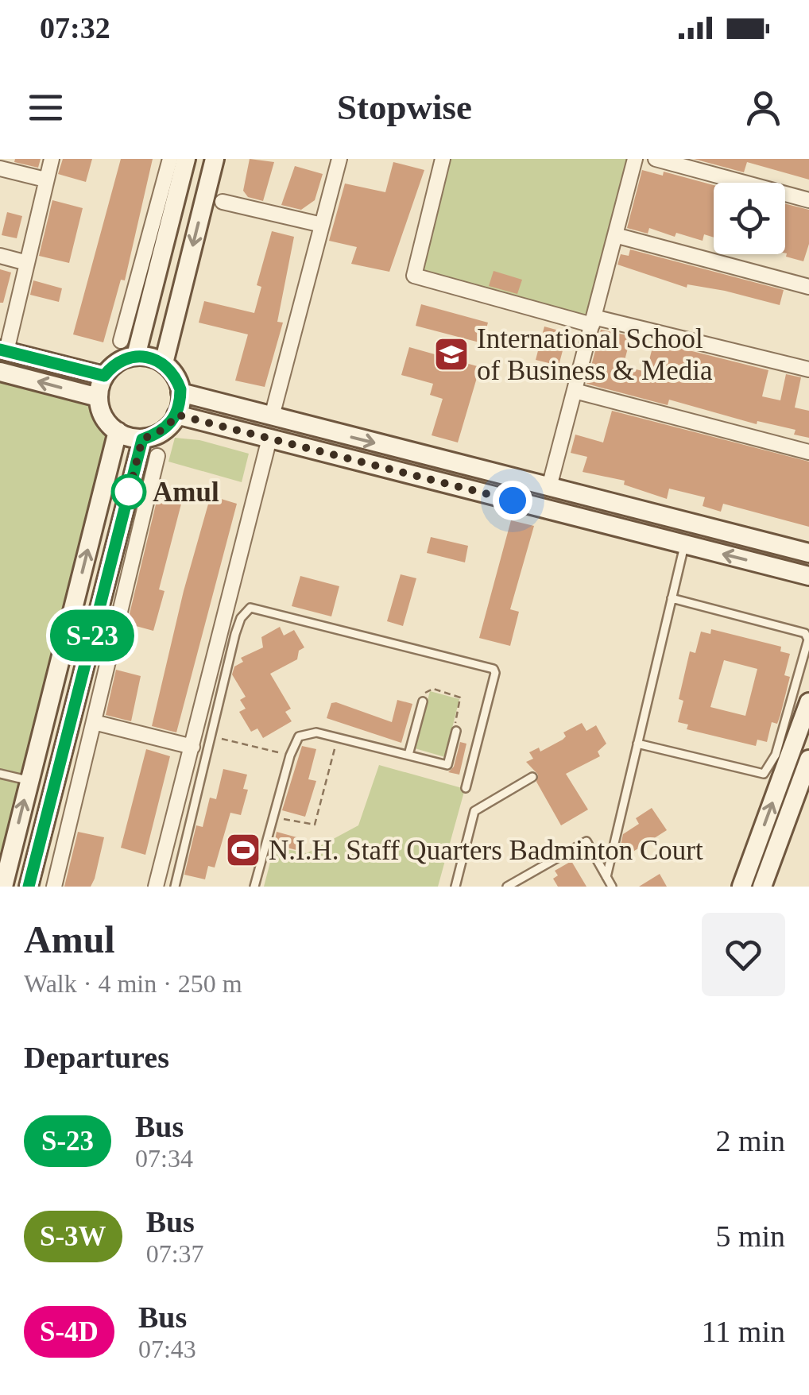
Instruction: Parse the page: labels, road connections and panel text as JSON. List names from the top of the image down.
{
  "places": {
    "school or university": ["International School of Business & Media"],
    "other": ["Amul"],
    "sports": ["N.I.H. Staff Quarters Badminton Court"]
  },
  "lines": ["bus line S-23"],
  "page": {
    "status": "07:32",
    "header": "Stopwise",
    "on_map": "S-23",
    "heading": [
      ["Amul", "Walk · 4 min · 250 m"],
      "Departures"
    ],
    "list": [
      {
        "mark": "S-23",
        "name": "Bus",
        "note": "07:34",
        "value": "2 min"
      },
      {
        "mark": "S-3W",
        "name": "Bus",
        "note": "07:37",
        "value": "5 min"
      },
      {
        "mark": "S-4D",
        "name": "Bus",
        "note": "07:43",
        "value": "11 min"
      }
    ]
  }
}
